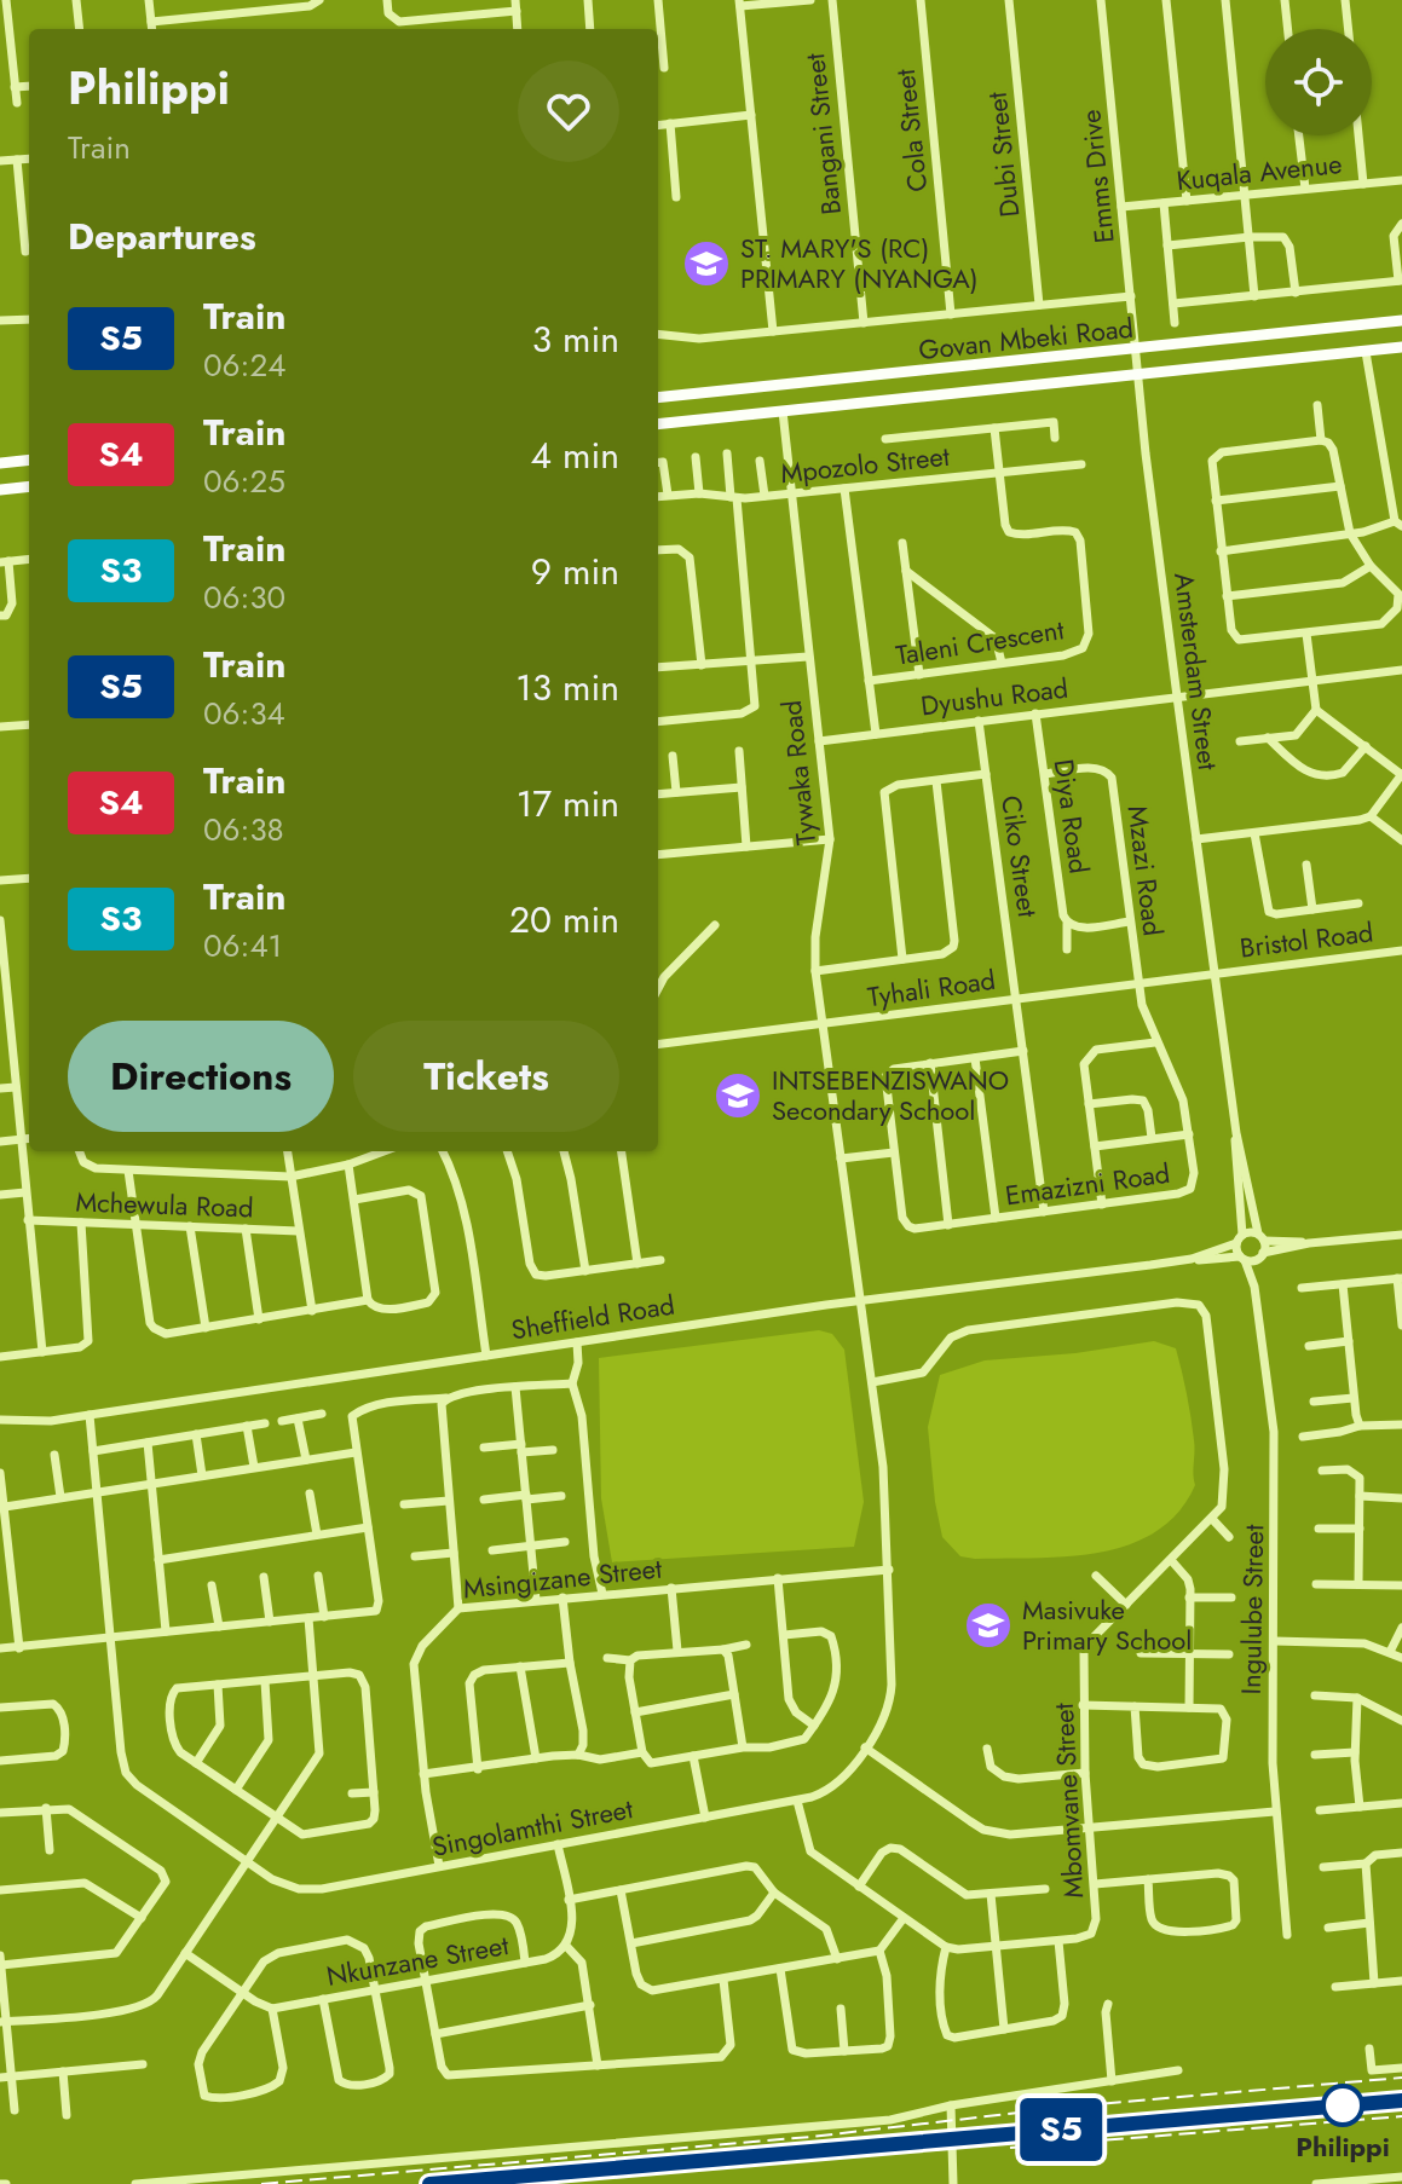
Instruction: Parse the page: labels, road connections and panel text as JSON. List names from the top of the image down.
{
  "streets": {
    "main road": ["Govan Mbeki Road"],
    "street": [
      "Cola Street",
      "Bangani Street",
      "Dubi Street",
      "Kuqala Avenue",
      "Emms Drive",
      "Mpozolo Street",
      "Taleni Crescent",
      "Amsterdam Street",
      "Dyushu Road",
      "Tywaka Road",
      "Diya Road",
      "Ciko Street",
      "Mzazi Road",
      "Bristol Road",
      "Tyhali Road",
      "Emazizni Road",
      "Mchewula Road",
      "Sheffield Road",
      "Msingizane Street",
      "Ingulube Street",
      "Mbomvane Street",
      "Singolamthi Street",
      "Nkunzane Street"
    ]
  },
  "crossings": [
    ["Kuqala Avenue", "Emms Drive"],
    ["Emms Drive", "Govan Mbeki Road"],
    ["Emms Drive", "Amsterdam Street"],
    ["Govan Mbeki Road", "Amsterdam Street"],
    ["Govan Mbeki Road", "Tywaka Road"],
    ["Mpozolo Street", "Taleni Crescent"],
    ["Mpozolo Street", "Tywaka Road"],
    ["Amsterdam Street", "Dyushu Road"],
    ["Amsterdam Street", "Bristol Road"],
    ["Amsterdam Street", "Tyhali Road"],
    ["Dyushu Road", "Tywaka Road"],
    ["Dyushu Road", "Diya Road"],
    ["Dyushu Road", "Ciko Street"],
    ["Tywaka Road", "Tyhali Road"],
    ["Tywaka Road", "Sheffield Road"],
    ["Tywaka Road", "Singolamthi Street"],
    ["Diya Road", "Mzazi Road"],
    ["Ciko Street", "Tyhali Road"],
    ["Ciko Street", "Emazizni Road"],
    ["Mzazi Road", "Tyhali Road"],
    ["Mzazi Road", "Emazizni Road"],
    ["Bristol Road", "Tyhali Road"],
    ["Tyhali Road", "Emazizni Road"],
    ["Sheffield Road", "Ingulube Street"],
    ["Sheffield Road", "Singolamthi Street"],
    ["Msingizane Street", "Singolamthi Street"]
  ],
  "places": {
    "school or university": ["ST. MARY'S (RC) PRIMARY (NYANGA)", "INTSEBENZISWANO Secondary School", "Masivuke Primary School"],
    "other": ["Philippi"]
  },
  "page": {
    "on_map": "S5",
    "heading": [
      ["Philippi", "Train"],
      "Departures"
    ],
    "list": [
      {
        "mark": "S5",
        "name": "Train",
        "note": "06:24",
        "value": "3 min"
      },
      {
        "mark": "S4",
        "name": "Train",
        "note": "06:25",
        "value": "4 min"
      },
      {
        "mark": "S3",
        "name": "Train",
        "note": "06:30",
        "value": "9 min"
      },
      {
        "mark": "S5",
        "name": "Train",
        "note": "06:34",
        "value": "13 min"
      },
      {
        "mark": "S4",
        "name": "Train",
        "note": "06:38",
        "value": "17 min"
      },
      {
        "mark": "S3",
        "name": "Train",
        "note": "06:41",
        "value": "20 min"
      }
    ],
    "buttons": ["Directions", "Tickets"]
  }
}
